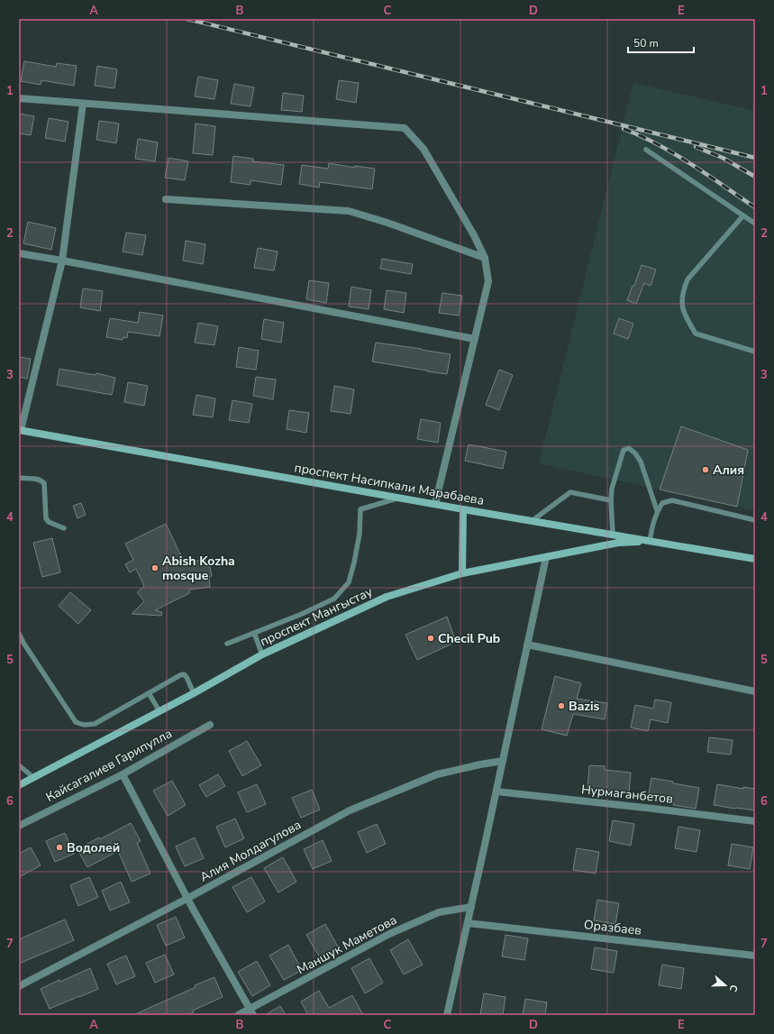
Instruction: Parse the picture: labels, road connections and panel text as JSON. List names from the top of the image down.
{
  "streets": {
    "street": [
      "проспект Насипкали Марабаева",
      "проспект Мангыстау",
      "Кайсагалиев Гарипулла",
      "Нурмаганбетов",
      "Алия Молдагулова",
      "Оразбаев",
      "Маншук Маметова"
    ]
  },
  "crossings": [
    ["проспект Насипкали Марабаева", "проспект Мангыстау"]
  ],
  "places": [
    "Алия",
    "Abish Kozha mosque",
    "Checil Pub",
    "Bazis",
    "Водолей"
  ],
  "scale_bar": "50 m",
  "north": "right",
  "grid": {
    "columns": [
      "A",
      "B",
      "C",
      "D",
      "E"
    ],
    "rows": [
      "1",
      "2",
      "3",
      "4",
      "5",
      "6",
      "7"
    ]
  }
}
